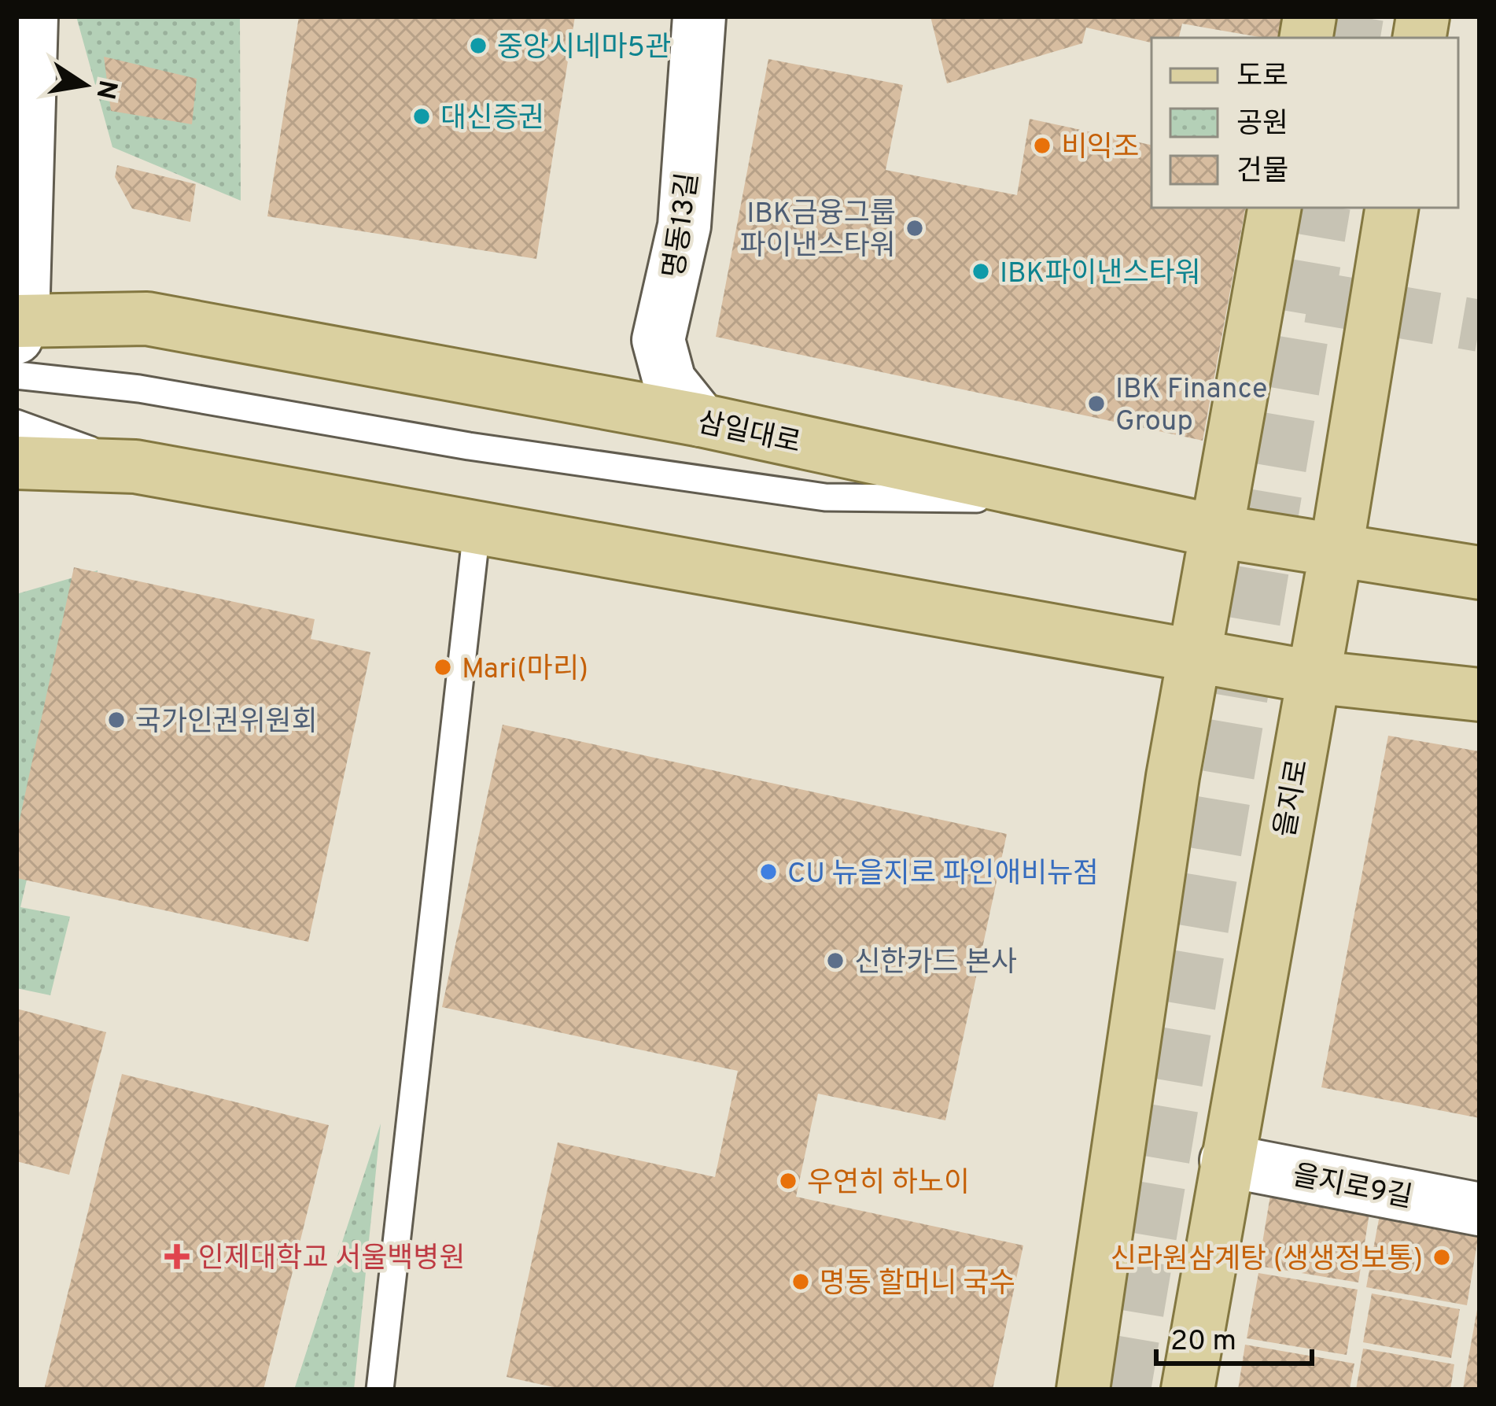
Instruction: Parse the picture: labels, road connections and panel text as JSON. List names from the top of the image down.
{
  "streets": {
    "main road": ["삼일대로", "을지로"],
    "street": ["명동13길", "을지로9길"]
  },
  "crossings": [
    ["명동13길", "삼일대로"],
    ["삼일대로", "을지로"],
    ["을지로", "을지로9길"]
  ],
  "places": {
    "other": [
      "중앙시네마5관",
      "대신증권",
      "비익조",
      "IBK금융그룹 파이낸스타워",
      "IBK파이낸스타워",
      "IBK Finance Group",
      "Mari(마리)",
      "국가인권위원회",
      "CU 뉴을지로 파인애비뉴점",
      "신한카드 본사",
      "우연히 하노이",
      "신라원삼계탕 (생생정보통)",
      "명동 할머니 국수"
    ],
    "health": ["인제대학교 서울백병원"]
  },
  "legend": ["도로", "공원", "건물"],
  "scale_bar": "20 m",
  "north": "right"
}
